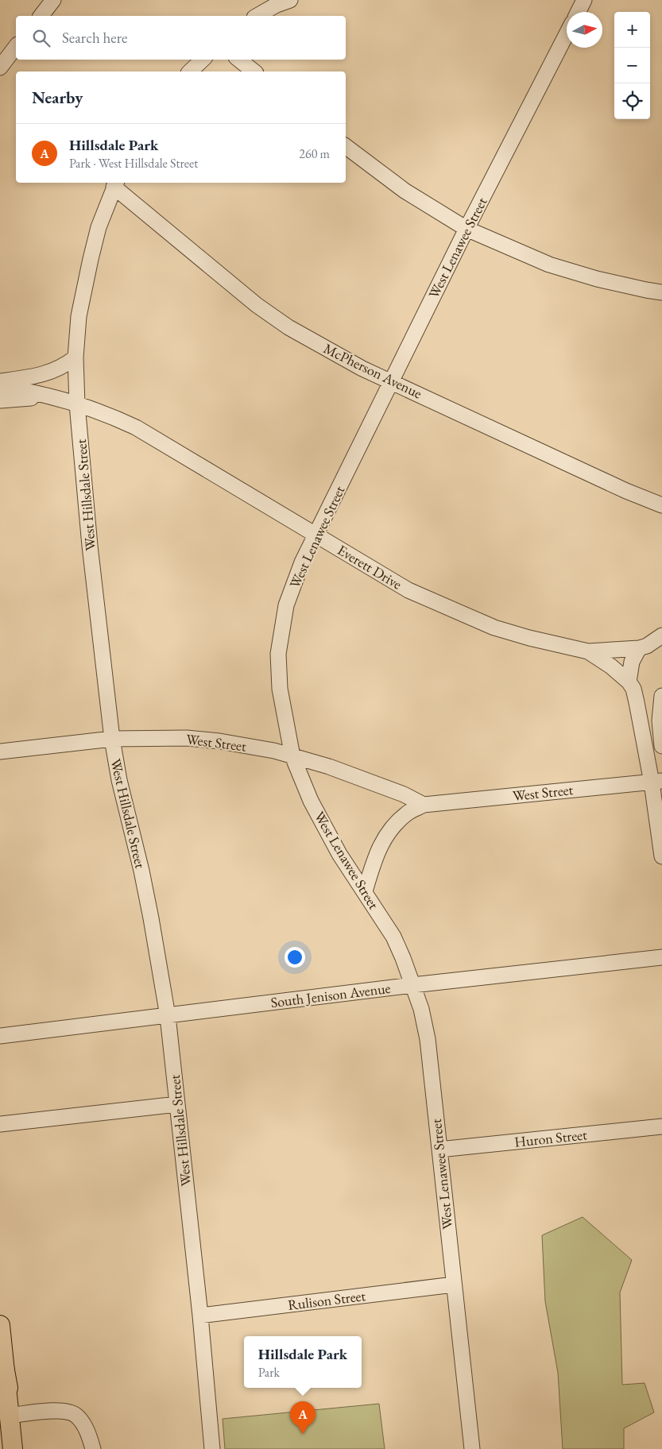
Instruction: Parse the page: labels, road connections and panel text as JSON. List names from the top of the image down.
{
  "streets": {
    "street": [
      "West Lenawee Street",
      "McPherson Avenue",
      "West Hillsdale Street",
      "Everett Drive",
      "West Street",
      "South Jenison Avenue",
      "Huron Street",
      "Rulison Street"
    ]
  },
  "crossings": [
    ["West Lenawee Street", "McPherson Avenue"],
    ["West Lenawee Street", "Everett Drive"],
    ["West Lenawee Street", "West Street"],
    ["West Lenawee Street", "South Jenison Avenue"],
    ["West Lenawee Street", "Huron Street"],
    ["West Lenawee Street", "Rulison Street"],
    ["McPherson Avenue", "West Hillsdale Street"],
    ["West Hillsdale Street", "Everett Drive"],
    ["West Hillsdale Street", "West Street"],
    ["West Hillsdale Street", "South Jenison Avenue"],
    ["West Hillsdale Street", "Rulison Street"]
  ],
  "north": "right",
  "page": {
    "map_buttons": ["+", "−"],
    "search": "Search here",
    "heading": "Nearby",
    "list": [
      {
        "mark": "A",
        "name": "Hillsdale Park",
        "note": "Park · West Hillsdale Street",
        "value": "260 m"
      }
    ],
    "popup": ["Hillsdale Park", "Park"],
    "pins": "A"
  }
}
